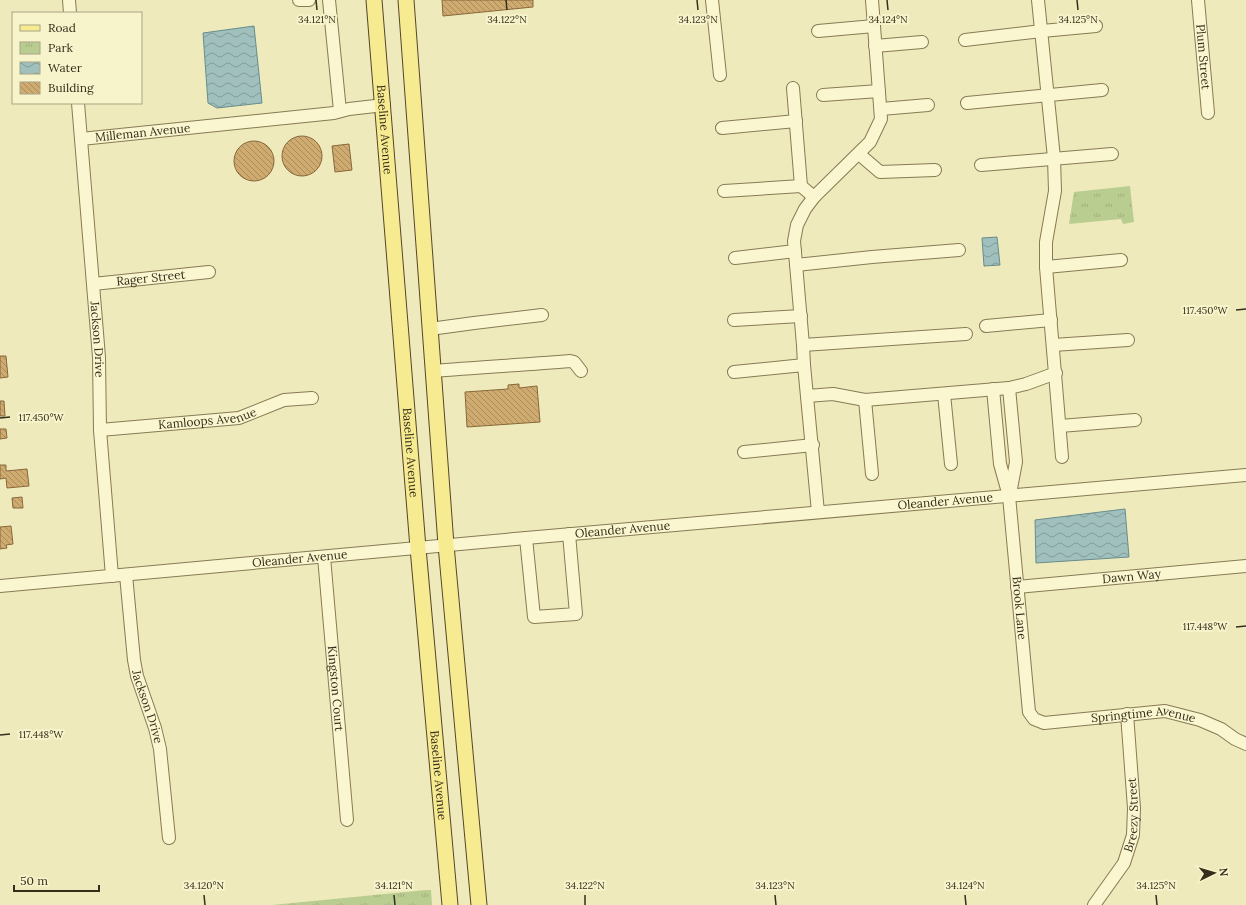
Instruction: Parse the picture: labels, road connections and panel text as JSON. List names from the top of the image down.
{
  "streets": {
    "main road": ["Baseline Avenue"],
    "street": [
      "Plum Street",
      "Milleman Avenue",
      "Rager Street",
      "Jackson Drive",
      "Kamloops Avenue",
      "Oleander Avenue",
      "Dawn Way",
      "Brook Lane",
      "Kingston Court",
      "Springtime Avenue",
      "Breezy Street"
    ]
  },
  "crossings": [
    ["Baseline Avenue", "Milleman Avenue"],
    ["Baseline Avenue", "Oleander Avenue"],
    ["Milleman Avenue", "Jackson Drive"],
    ["Rager Street", "Jackson Drive"],
    ["Jackson Drive", "Kamloops Avenue"],
    ["Jackson Drive", "Oleander Avenue"],
    ["Oleander Avenue", "Brook Lane"],
    ["Oleander Avenue", "Kingston Court"],
    ["Dawn Way", "Brook Lane"],
    ["Brook Lane", "Springtime Avenue"],
    ["Springtime Avenue", "Breezy Street"]
  ],
  "legend": [
    "Road",
    "Park",
    "Water",
    "Building"
  ],
  "scale_bar": "50 m",
  "north": "right",
  "coordinates": [
    "34.121°N",
    "34.122°N",
    "34.123°N",
    "34.124°N",
    "34.125°N",
    "117.450°W",
    "117.448°W",
    "34.120°N"
  ]
}
